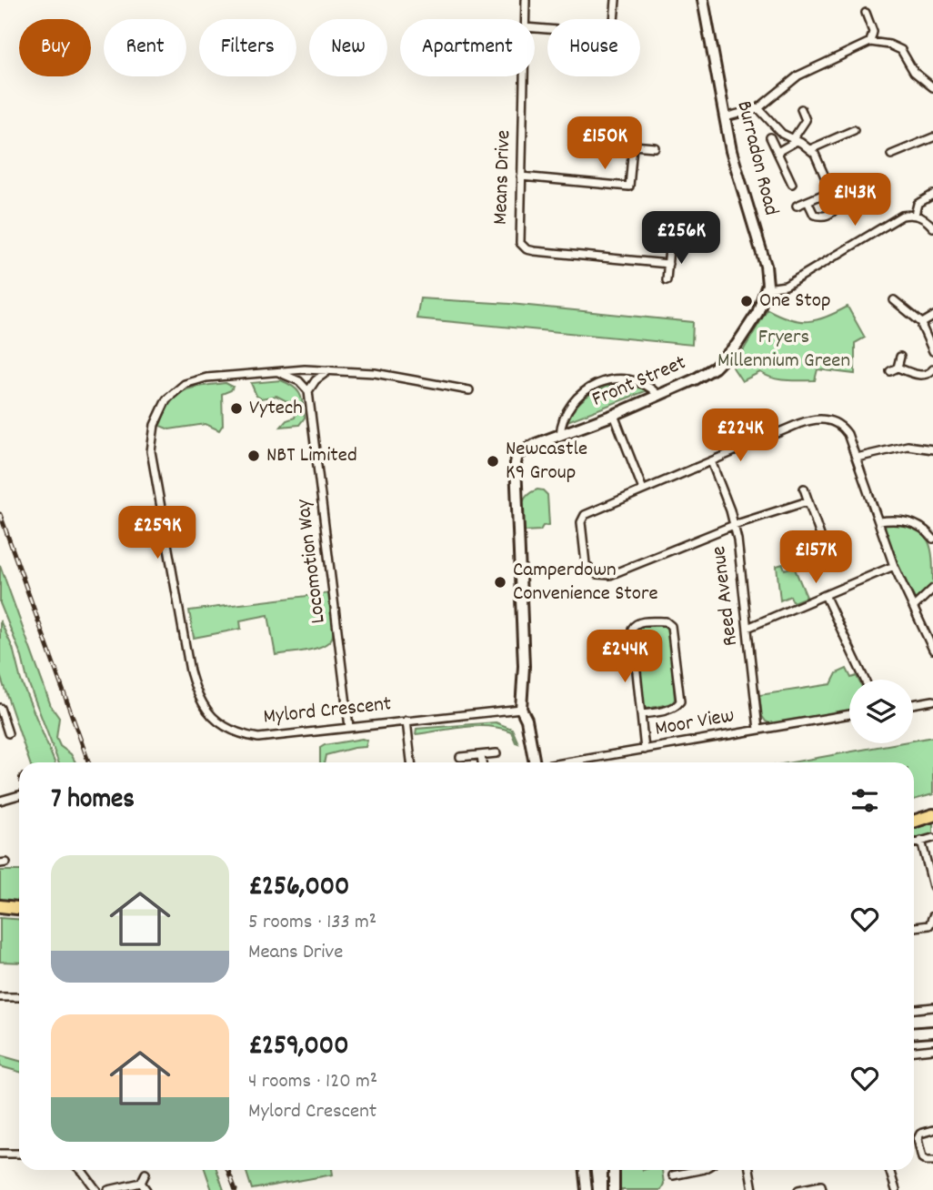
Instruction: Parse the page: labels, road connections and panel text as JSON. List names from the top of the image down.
{
  "streets": {
    "main road": ["Burradon Road", "Front Street"],
    "street": [
      "Means Drive",
      "Locomotion Way",
      "Reed Avenue",
      "Mylord Crescent",
      "Moor View"
    ]
  },
  "crossings": [
    ["Burradon Road", "Front Street"],
    ["Front Street", "Mylord Crescent"],
    ["Locomotion Way", "Mylord Crescent"],
    ["Reed Avenue", "Moor View"]
  ],
  "parks": ["Fryers Millennium Green"],
  "places": [
    "One Stop",
    "Vytech",
    "NBT Limited",
    "Newcastle K9 Group",
    "Camperdown Convenience Store"
  ],
  "page": {
    "chip": [
      "Buy",
      "Rent",
      "Filters",
      "New",
      "Apartment",
      "House"
    ],
    "price": [
      "£150K",
      "£143K",
      "£256K",
      "£224K",
      "£259K",
      "£157K",
      "£244K"
    ],
    "heading": "7 homes",
    "list": [
      {
        "name": "£256,000",
        "note": "5 rooms · 133 m² · Means Drive"
      },
      {
        "name": "£259,000",
        "note": "4 rooms · 120 m² · Mylord Crescent"
      }
    ]
  }
}
